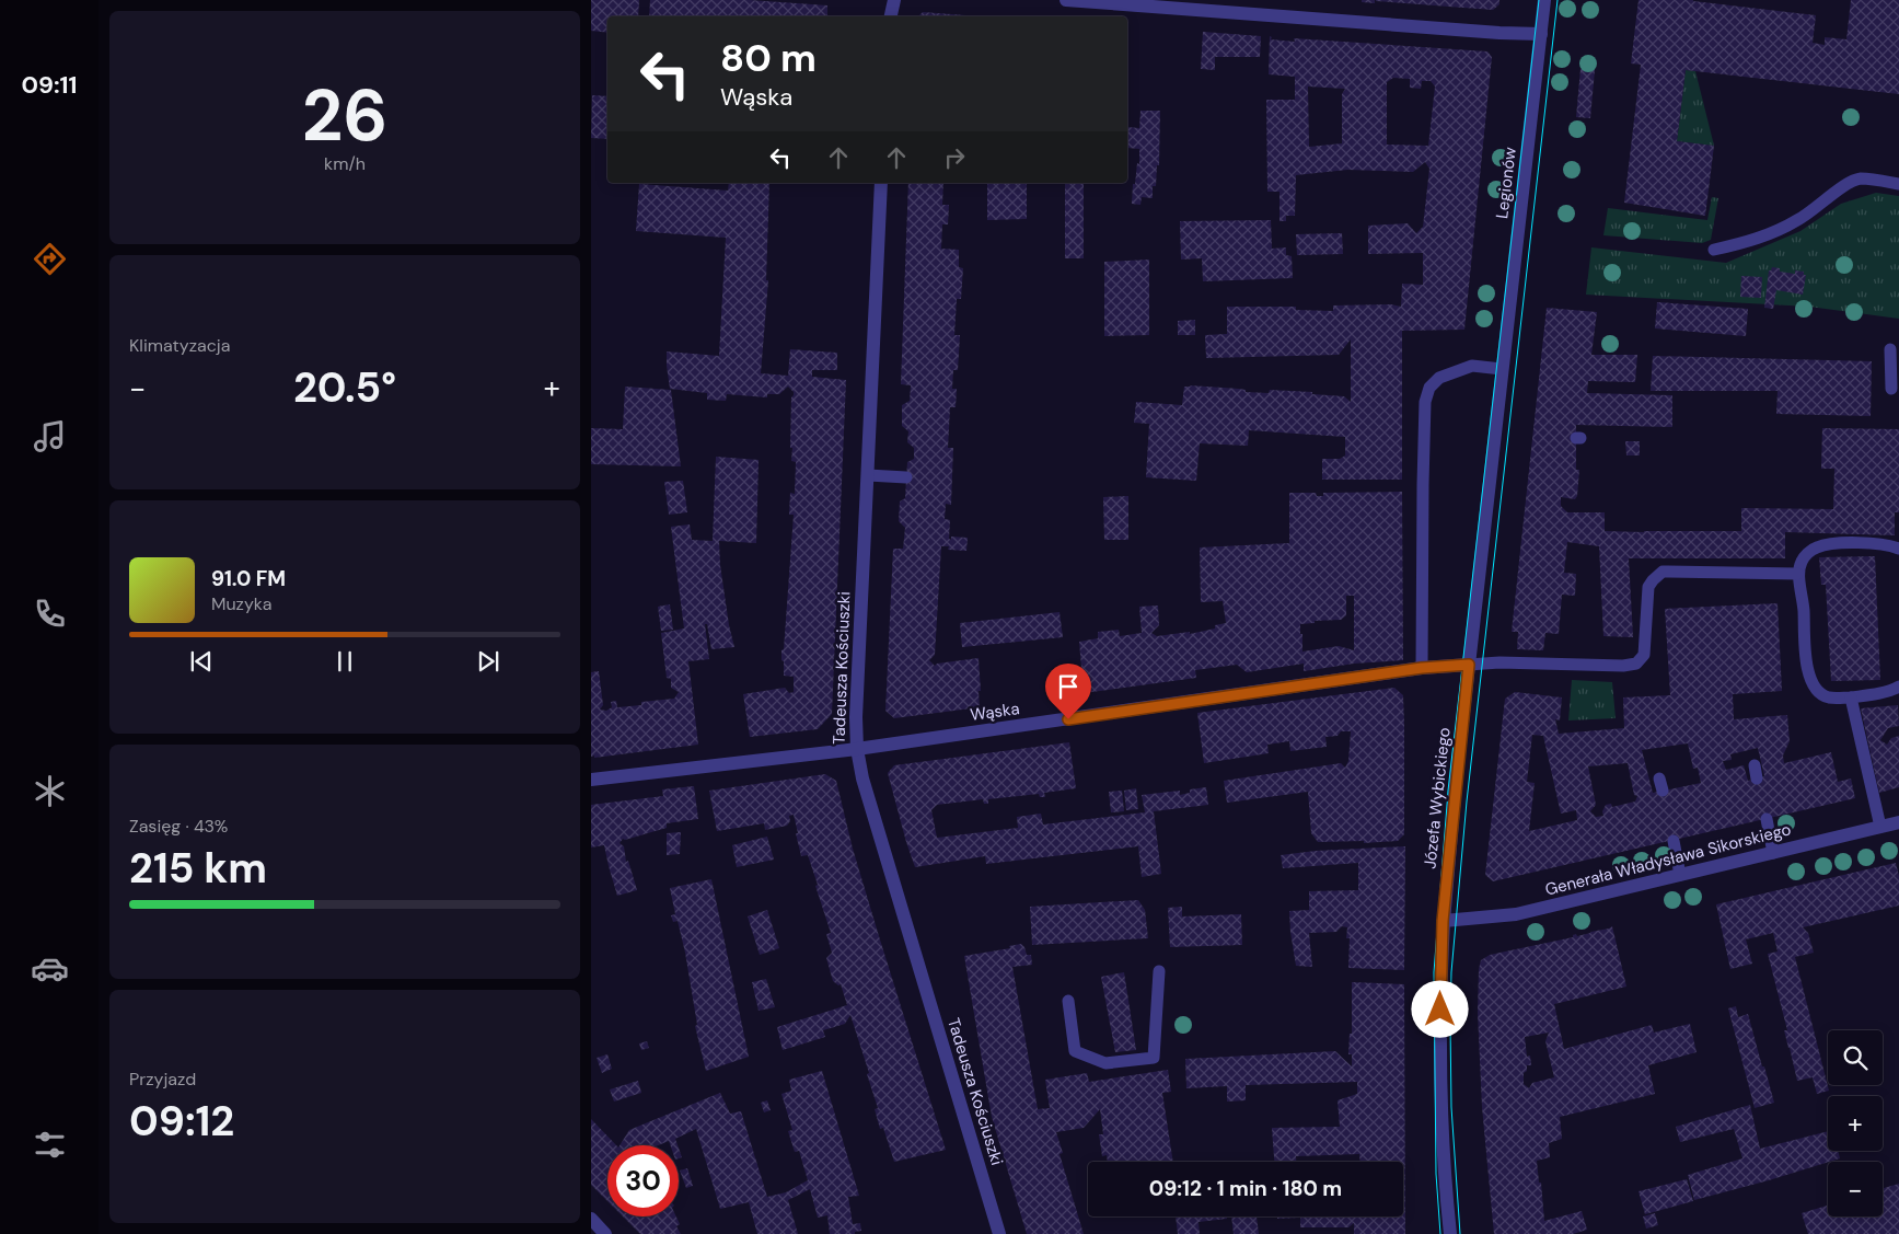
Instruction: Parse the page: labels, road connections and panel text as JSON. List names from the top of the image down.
{
  "streets": {
    "street": [
      "Legionów",
      "Tadeusza Kościuszki",
      "Wąska",
      "Józefa Wybickiego",
      "Generała Władysława Sikorskiego"
    ]
  },
  "crossings": [
    ["Legionów", "Józefa Wybickiego"],
    ["Tadeusza Kościuszki", "Wąska"],
    ["Wąska", "Józefa Wybickiego"],
    ["Józefa Wybickiego", "Generała Władysława Sikorskiego"]
  ],
  "page": {
    "tabs": "09:11",
    "tile": [
      ["26", "km/h"],
      "Klimatyzacja",
      ["Zasięg · 43%", "215 km"],
      ["Przyjazd", "09:12"]
    ],
    "turn": ["80 m", "Wąska"],
    "heat": ["−", "20.5°", "+"],
    "song": ["91.0 FM", "Muzyka"],
    "map_buttons": ["+", "−"],
    "limit": "30",
    "trip": "09:12 · 1 min · 180 m"
  }
}
